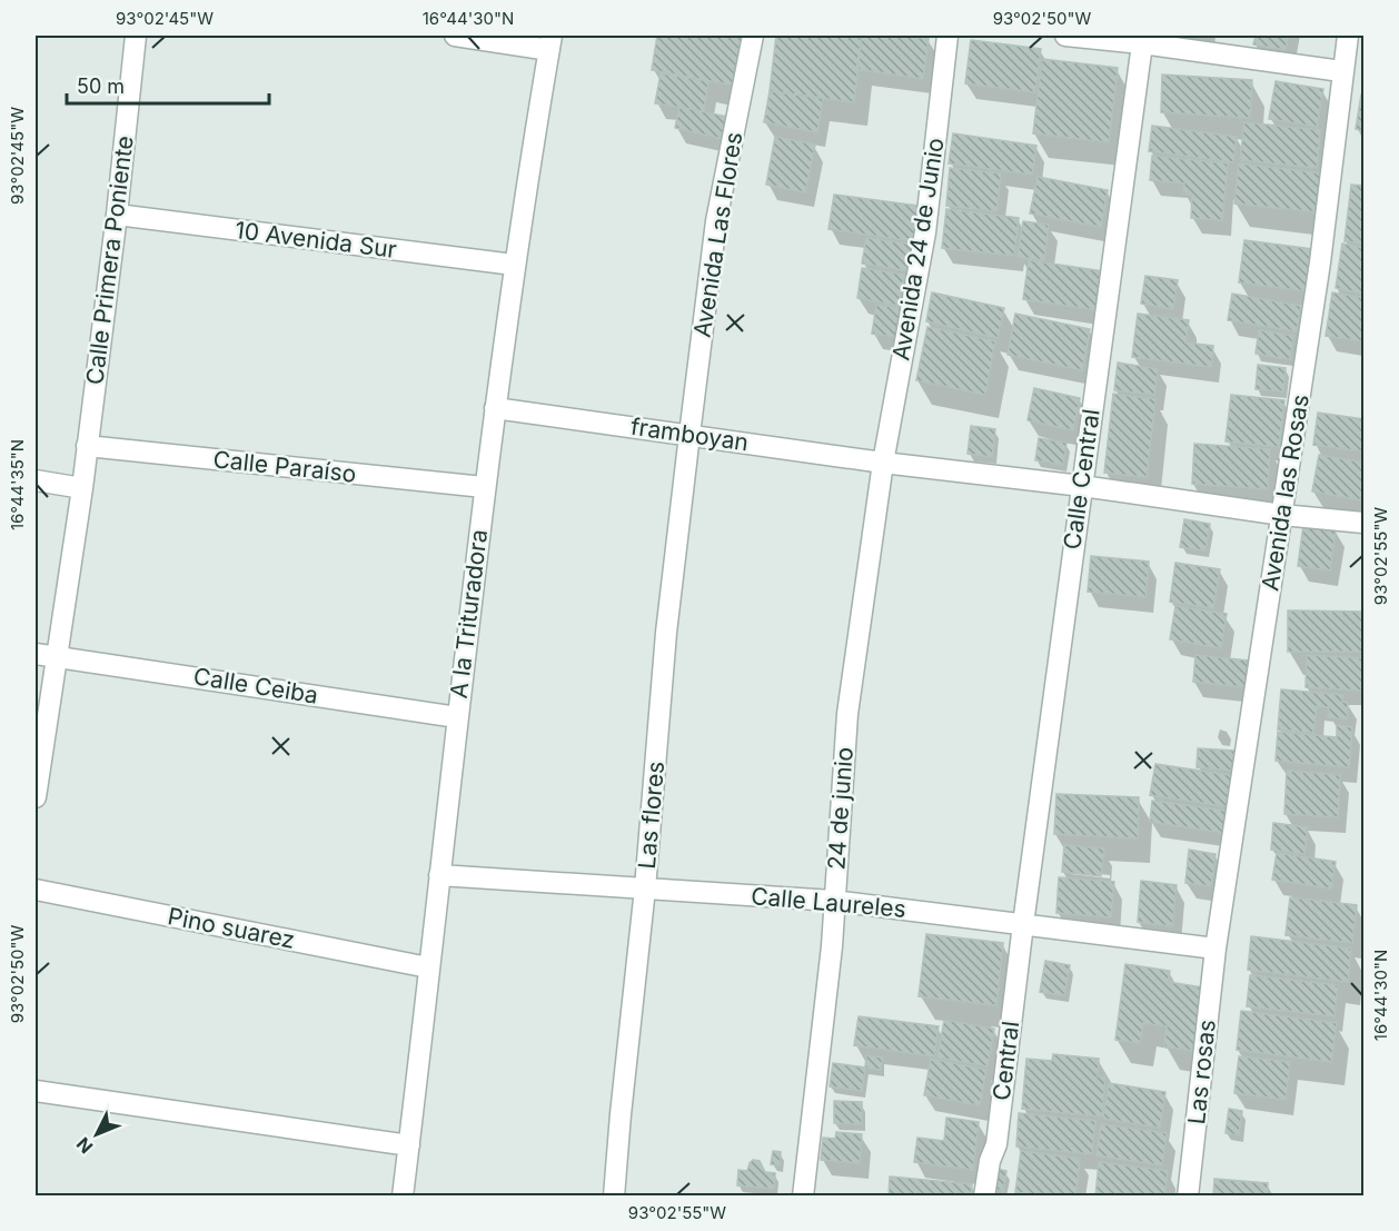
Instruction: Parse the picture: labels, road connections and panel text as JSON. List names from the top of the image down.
{
  "streets": {
    "street": [
      "Avenida Las Flores",
      "10 Avenida Sur",
      "Avenida 24 de Junio",
      "Calle Primera Poniente",
      "framboyan",
      "Calle Paraíso",
      "Calle Central",
      "Avenida las Rosas",
      "A la Trituradora",
      "Calle Ceiba",
      "24 de junio",
      "Las flores",
      "Calle Laureles",
      "Pino suarez",
      "Central",
      "Las rosas"
    ]
  },
  "crossings": [
    ["Avenida Las Flores", "framboyan"],
    ["Avenida Las Flores", "Las flores"],
    ["10 Avenida Sur", "Calle Primera Poniente"],
    ["10 Avenida Sur", "A la Trituradora"],
    ["Avenida 24 de Junio", "framboyan"],
    ["Avenida 24 de Junio", "24 de junio"],
    ["Calle Primera Poniente", "Calle Paraíso"],
    ["Calle Primera Poniente", "Calle Ceiba"],
    ["framboyan", "Calle Central"],
    ["framboyan", "Avenida las Rosas"],
    ["framboyan", "A la Trituradora"],
    ["framboyan", "24 de junio"],
    ["framboyan", "Las flores"],
    ["Calle Paraíso", "A la Trituradora"],
    ["Calle Central", "Calle Laureles"],
    ["Calle Central", "Central"],
    ["Avenida las Rosas", "Calle Laureles"],
    ["Avenida las Rosas", "Las rosas"],
    ["A la Trituradora", "Calle Ceiba"],
    ["A la Trituradora", "Calle Laureles"],
    ["A la Trituradora", "Pino suarez"],
    ["24 de junio", "Calle Laureles"],
    ["Las flores", "Calle Laureles"],
    ["Calle Laureles", "Central"],
    ["Calle Laureles", "Las rosas"]
  ],
  "scale_bar": "50 m",
  "north": "bottom left",
  "coordinates": [
    "93°02'45\"W",
    "16°44'30\"N",
    "93°02'50\"W",
    "16°44'35\"N",
    "93°02'55\"W"
  ]
}
